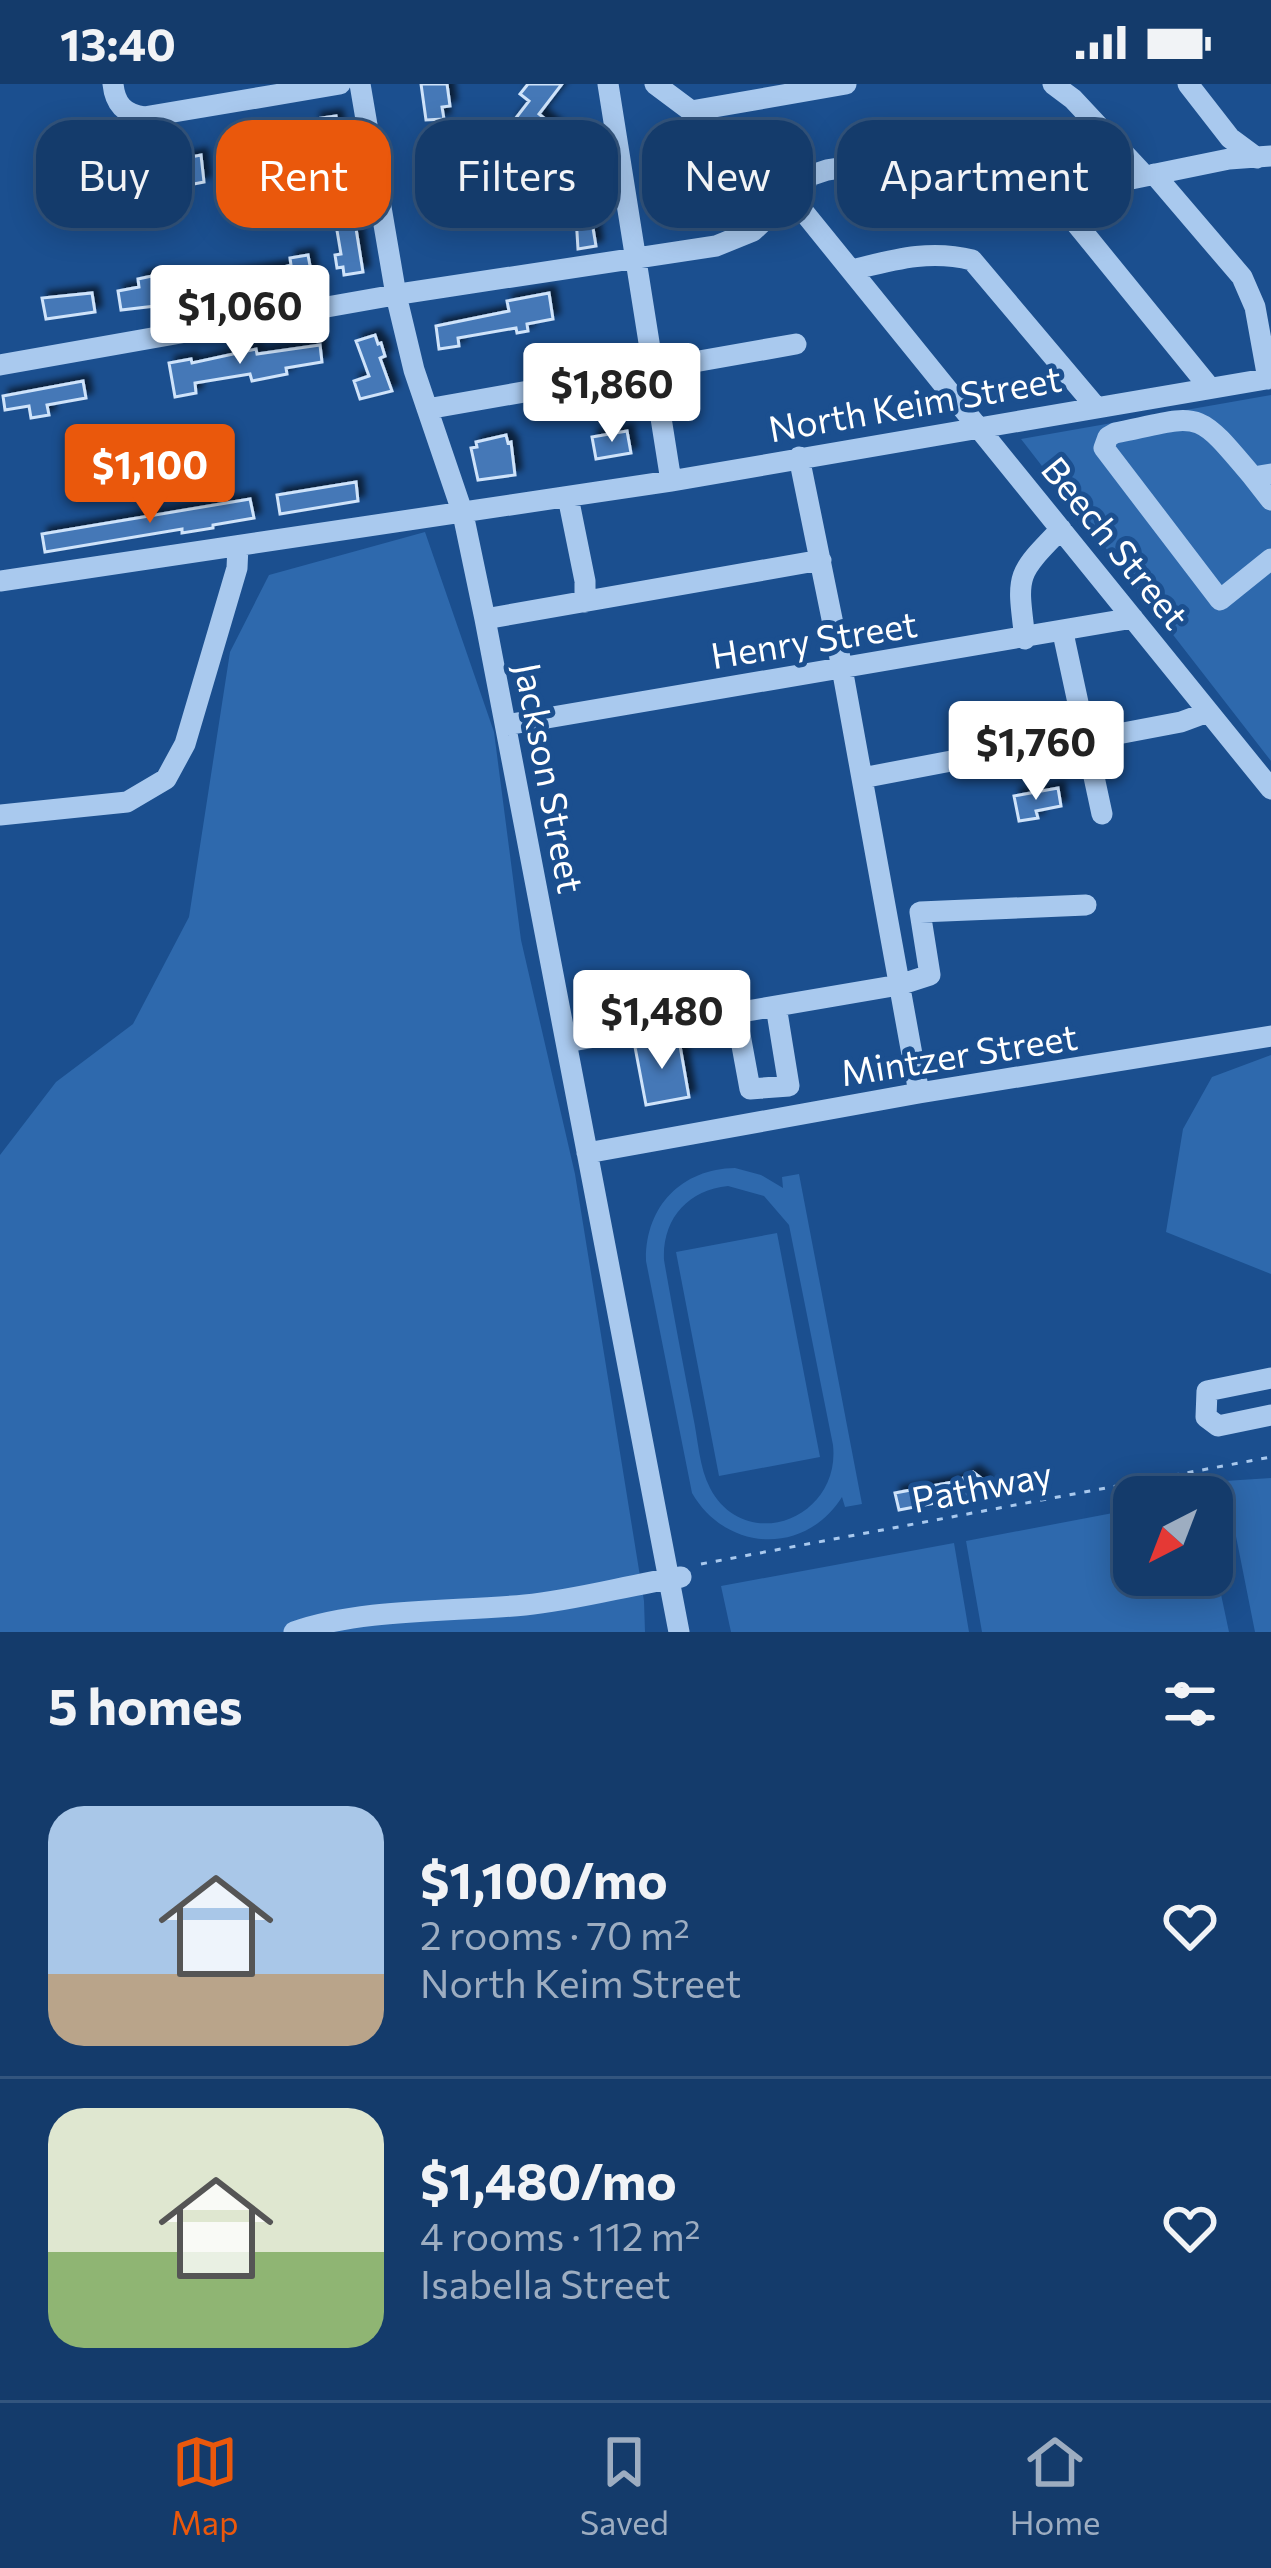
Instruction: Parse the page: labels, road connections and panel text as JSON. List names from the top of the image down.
{
  "streets": {
    "street": [
      "North Keim Street",
      "Beech Street",
      "Henry Street",
      "Jackson Street",
      "Mintzer Street"
    ],
    "path": ["Pathway"]
  },
  "crossings": [
    ["North Keim Street", "Beech Street"],
    ["North Keim Street", "Jackson Street"],
    ["Beech Street", "Henry Street"],
    ["Henry Street", "Jackson Street"],
    ["Jackson Street", "Mintzer Street"]
  ],
  "north": "bottom left",
  "page": {
    "status": "13:40",
    "chip": [
      "Buy",
      "Rent",
      "Filters",
      "New",
      "Apartment"
    ],
    "price": [
      "$1,060",
      "$1,860",
      "$1,100",
      "$1,760",
      "$1,480"
    ],
    "heading": "5 homes",
    "list": [
      {
        "name": "$1,100/mo",
        "note": "2 rooms · 70 m² · North Keim Street"
      },
      {
        "name": "$1,480/mo",
        "note": "4 rooms · 112 m² · Isabella Street"
      }
    ],
    "tabs": ["Map", "Saved", "Home"]
  }
}
